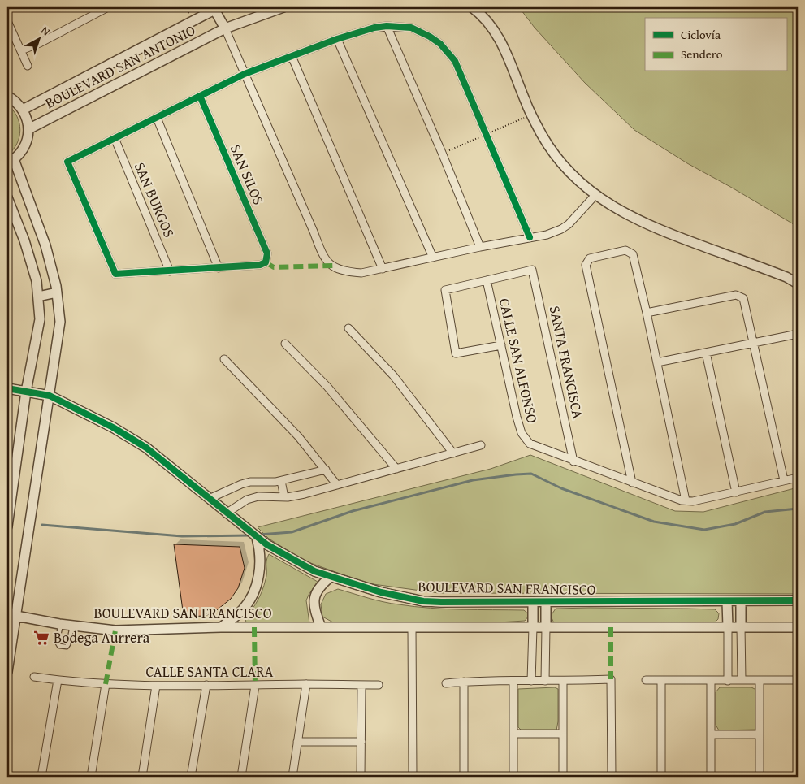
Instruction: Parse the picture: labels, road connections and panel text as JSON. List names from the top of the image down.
{
  "streets": {
    "street": [
      "BOULEVARD SAN ANTONIO",
      "SAN SILOS",
      "SAN BURGOS",
      "CALLE SAN ALFONSO",
      "SANTA FRANCISCA",
      "BOULEVARD SAN FRANCISCO",
      "CALLE SANTA CLARA"
    ]
  },
  "crossings": [
    ["CALLE SAN ALFONSO", "SANTA FRANCISCA"]
  ],
  "places": {
    "supermarket": ["Bodega Aurrera"]
  },
  "legend": ["Ciclovía", "Sendero"],
  "north": "top right"
}
